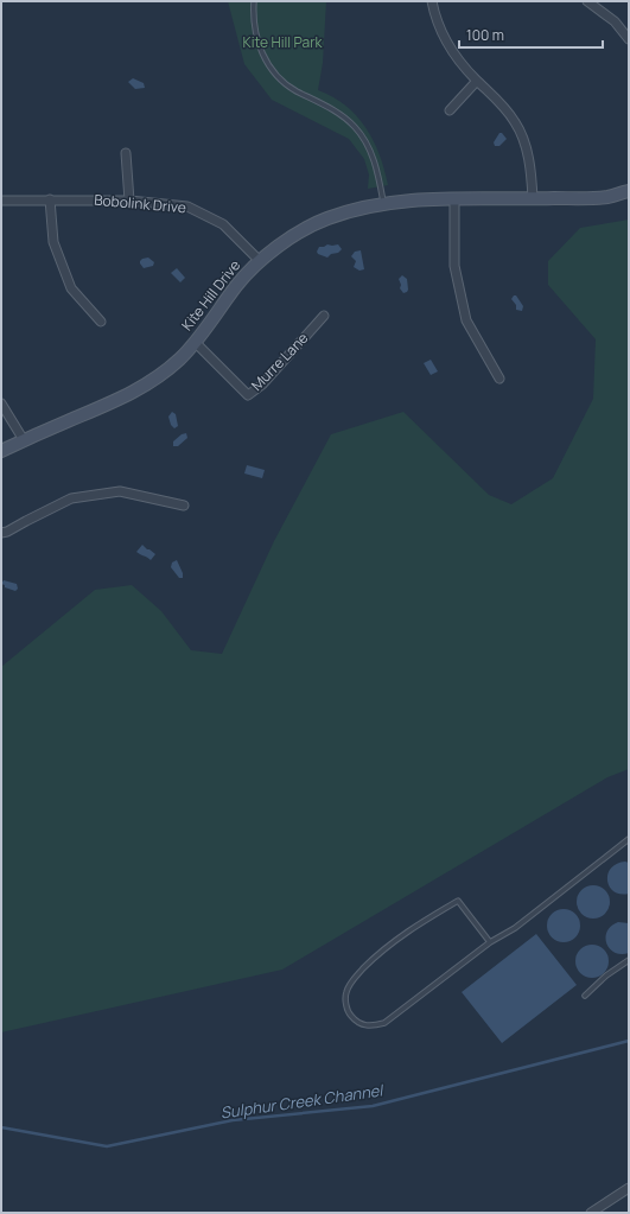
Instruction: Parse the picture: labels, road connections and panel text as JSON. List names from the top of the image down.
{
  "streets": {
    "street": ["Bobolink Drive", "Kite Hill Drive", "Murre Lane"]
  },
  "crossings": [
    ["Bobolink Drive", "Kite Hill Drive"],
    ["Kite Hill Drive", "Murre Lane"]
  ],
  "water": ["Sulphur Creek Channel"],
  "parks": ["Kite Hill Park"],
  "scale_bar": "100 m"
}
